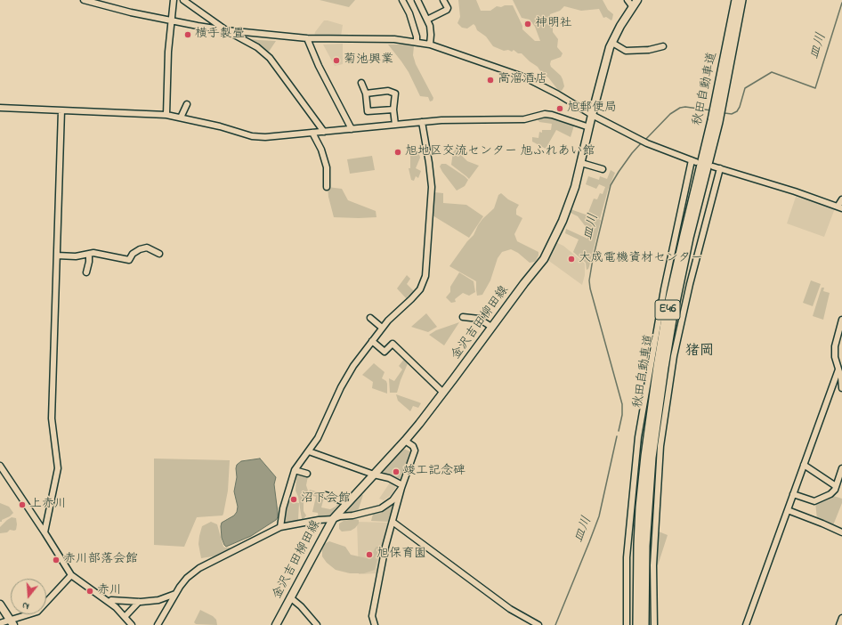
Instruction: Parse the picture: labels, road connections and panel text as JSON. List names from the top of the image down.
{
  "streets": {
    "highway": ["秋田自動車道", "E46"],
    "main road": ["金沢吉田柳田線"]
  },
  "districts": ["猪岡"],
  "water": ["皿川"],
  "places": [
    "神明社",
    "横手製畳",
    "菊池興業",
    "高溜酒店",
    "旭郵便局",
    "旭地区交流センター 旭ふれあい館",
    "大成電機資材センター",
    "竣工記念碑",
    "沼下会館",
    "上赤川",
    "旭保育園",
    "赤川部落会館",
    "赤川"
  ],
  "north": "bottom"
}
